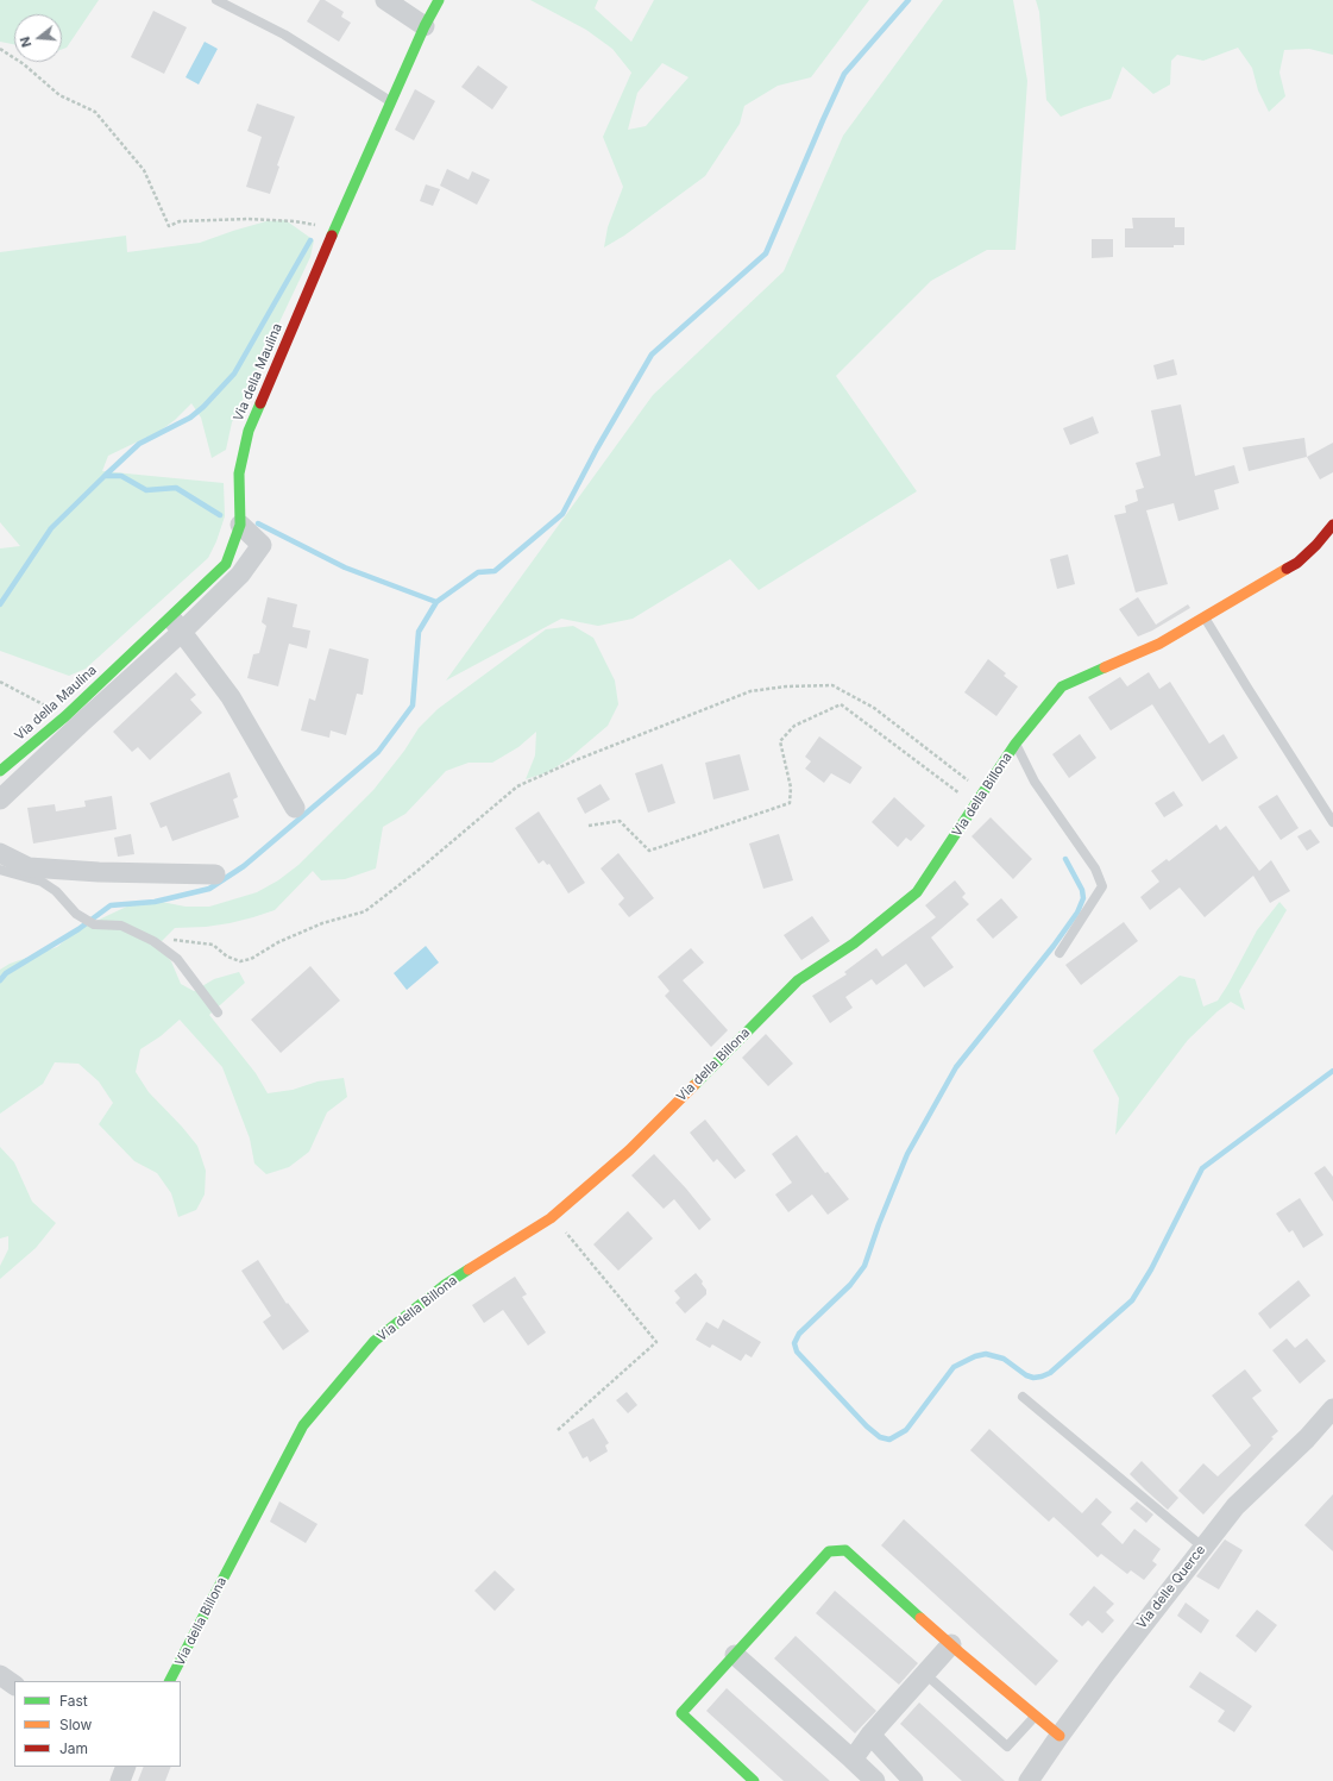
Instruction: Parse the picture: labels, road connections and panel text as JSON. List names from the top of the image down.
{
  "streets": {
    "street": ["Via della Maulina", "Via della Billona", "Via delle Querce"]
  },
  "legend": ["Fast", "Slow", "Jam"],
  "north": "left"
}
